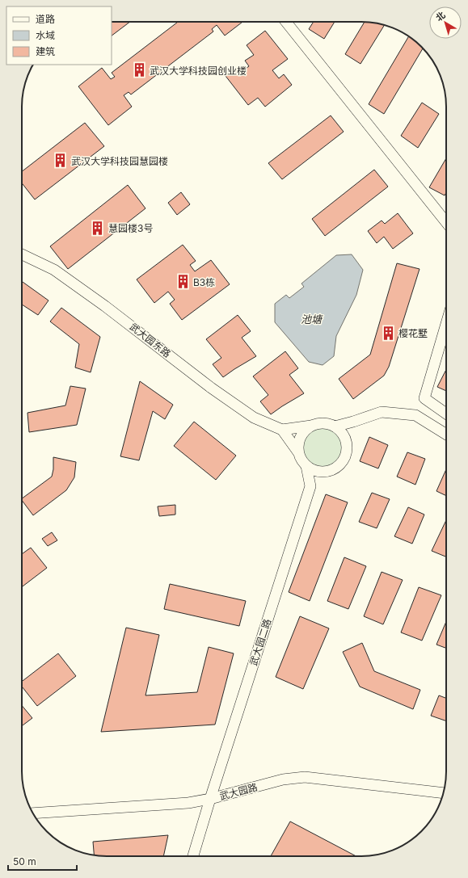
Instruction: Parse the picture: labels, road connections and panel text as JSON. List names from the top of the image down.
{
  "streets": {
    "street": ["武大园东路", "武大园二路", "武大园路"]
  },
  "crossings": [
    ["武大园二路", "武大园路"]
  ],
  "water": ["池塘"],
  "places": {
    "building": [
      "武汉大学科技园创业楼",
      "武汉大学科技园慧园楼",
      "慧园楼3号",
      "B3栋",
      "樱花墅"
    ]
  },
  "legend": ["道路", "水域", "建筑"],
  "scale_bar": "50 m",
  "north": "top left"
}
